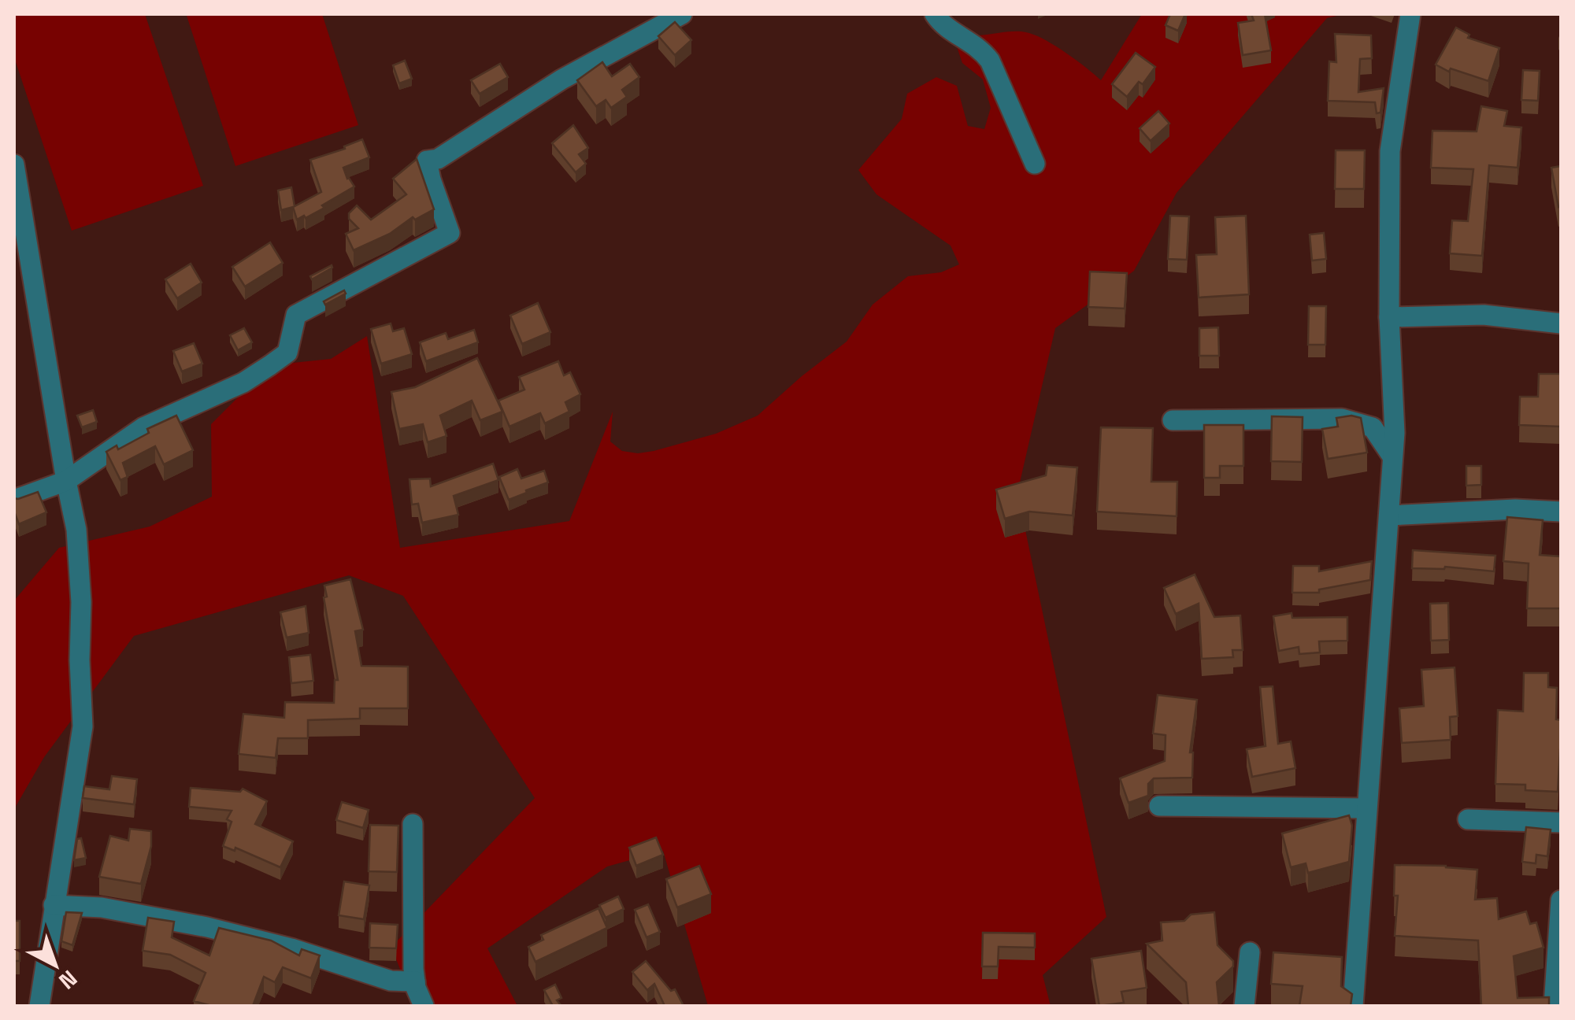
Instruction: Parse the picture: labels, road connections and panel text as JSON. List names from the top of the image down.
{
  "north": "bottom right"
}
